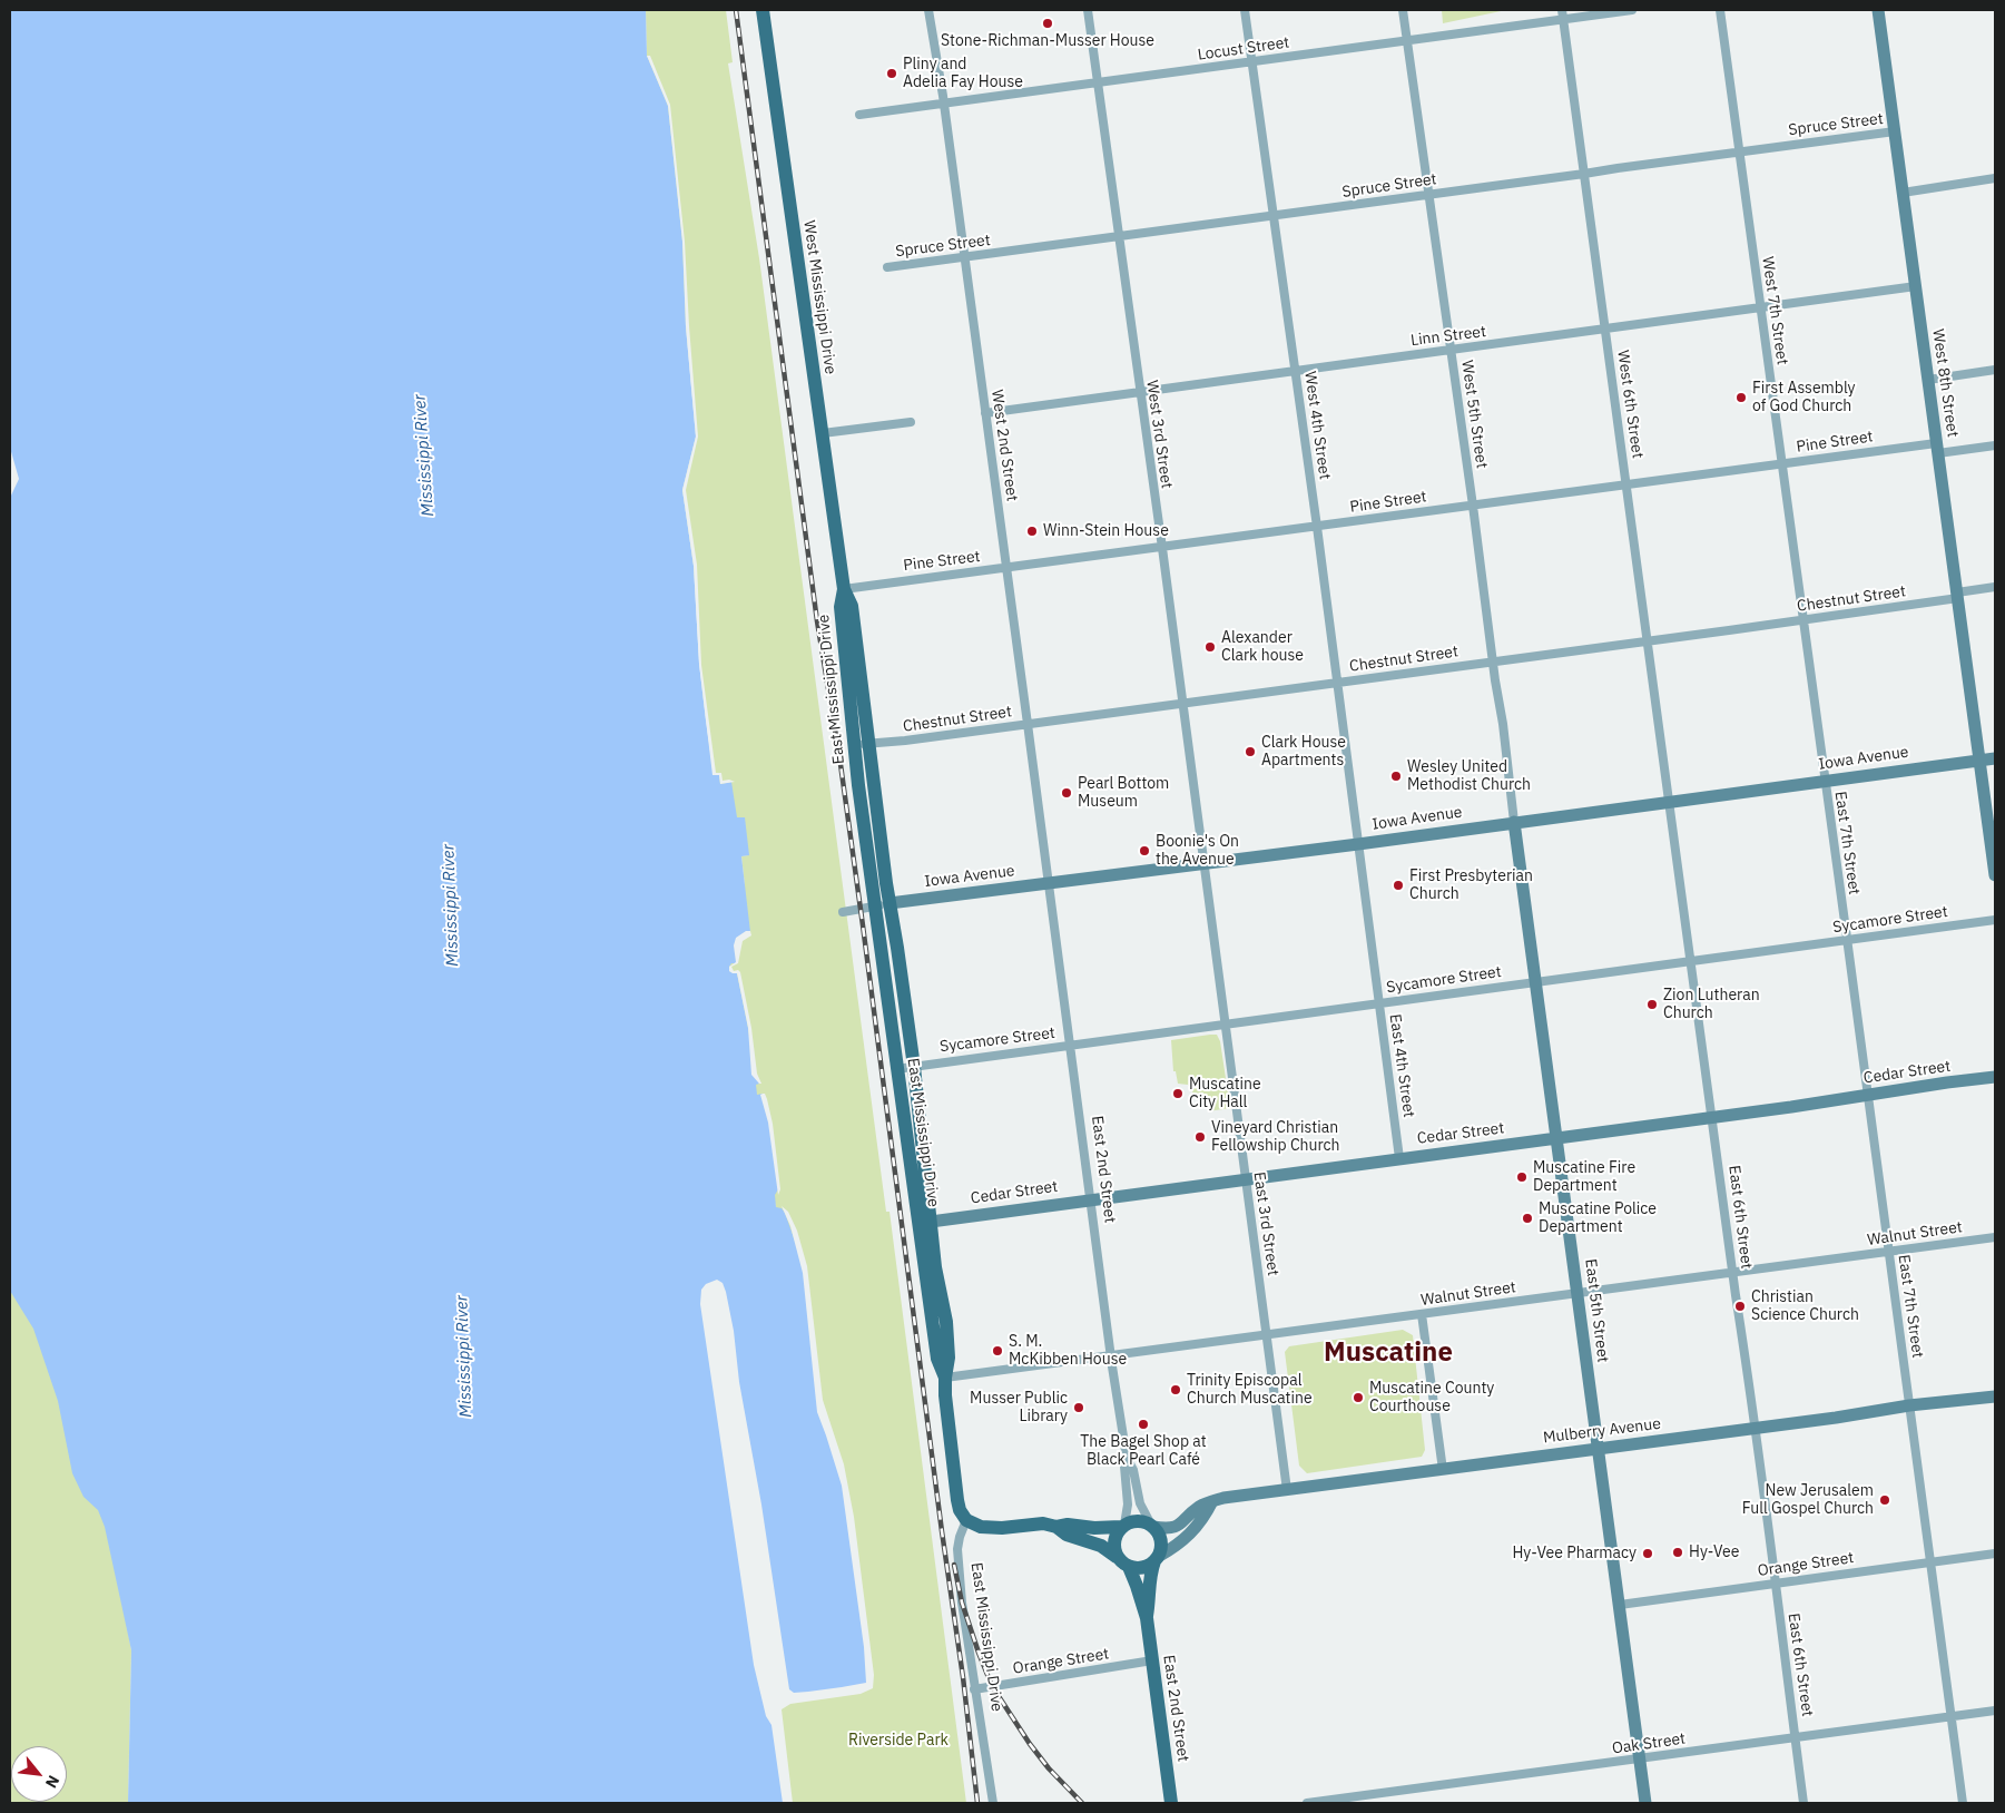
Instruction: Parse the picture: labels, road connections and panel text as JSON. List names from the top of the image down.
{
  "streets": {
    "main road": [
      "West Mississippi Drive",
      "West 8th Street",
      "East Mississippi Drive",
      "Iowa Avenue",
      "Cedar Street",
      "East 2nd Street",
      "East 5th Street",
      "Mulberry Avenue"
    ],
    "street": [
      "Locust Street",
      "Spruce Street",
      "West 7th Street",
      "Linn Street",
      "West 6th Street",
      "West 5th Street",
      "West 4th Street",
      "West 3rd Street",
      "Pine Street",
      "West 2nd Street",
      "Chestnut Street",
      "East 7th Street",
      "Sycamore Street",
      "East 4th Street",
      "East 6th Street",
      "East 3rd Street",
      "Walnut Street",
      "Orange Street",
      "Oak Street"
    ]
  },
  "crossings": [
    ["Locust Street", "West 6th Street"],
    ["Locust Street", "West 5th Street"],
    ["Locust Street", "West 4th Street"],
    ["Locust Street", "West 3rd Street"],
    ["Locust Street", "West 2nd Street"],
    ["Spruce Street", "West 7th Street"],
    ["Spruce Street", "West 8th Street"],
    ["Spruce Street", "West 6th Street"],
    ["Spruce Street", "West 5th Street"],
    ["Spruce Street", "West 4th Street"],
    ["Spruce Street", "West 3rd Street"],
    ["Spruce Street", "West 2nd Street"],
    ["West Mississippi Drive", "Pine Street"],
    ["West Mississippi Drive", "East Mississippi Drive"],
    ["West 7th Street", "Linn Street"],
    ["West 7th Street", "Pine Street"],
    ["West 7th Street", "Chestnut Street"],
    ["West 7th Street", "Iowa Avenue"],
    ["West 7th Street", "East 7th Street"],
    ["Linn Street", "West 8th Street"],
    ["Linn Street", "West 6th Street"],
    ["Linn Street", "West 5th Street"],
    ["Linn Street", "West 4th Street"],
    ["Linn Street", "West 3rd Street"],
    ["Linn Street", "West 2nd Street"],
    ["West 8th Street", "Pine Street"],
    ["West 8th Street", "Chestnut Street"],
    ["West 8th Street", "Iowa Avenue"],
    ["West 6th Street", "Pine Street"],
    ["West 6th Street", "Chestnut Street"],
    ["West 6th Street", "Iowa Avenue"],
    ["West 6th Street", "East 6th Street"],
    ["West 5th Street", "Pine Street"],
    ["West 5th Street", "Chestnut Street"],
    ["West 5th Street", "Iowa Avenue"],
    ["West 5th Street", "East 5th Street"],
    ["West 4th Street", "Pine Street"],
    ["West 4th Street", "Chestnut Street"],
    ["West 4th Street", "Iowa Avenue"],
    ["West 4th Street", "East 4th Street"],
    ["West 3rd Street", "Pine Street"],
    ["West 3rd Street", "Chestnut Street"],
    ["West 3rd Street", "Iowa Avenue"],
    ["West 3rd Street", "East 3rd Street"],
    ["Pine Street", "West 2nd Street"],
    ["Pine Street", "East Mississippi Drive"],
    ["West 2nd Street", "Chestnut Street"],
    ["West 2nd Street", "Iowa Avenue"],
    ["West 2nd Street", "East 2nd Street"],
    ["Chestnut Street", "East Mississippi Drive"],
    ["East Mississippi Drive", "Iowa Avenue"],
    ["East Mississippi Drive", "Sycamore Street"],
    ["East Mississippi Drive", "Cedar Street"],
    ["East Mississippi Drive", "Walnut Street"],
    ["East Mississippi Drive", "Orange Street"],
    ["Iowa Avenue", "East 7th Street"],
    ["Iowa Avenue", "East 4th Street"],
    ["Iowa Avenue", "East 2nd Street"],
    ["Iowa Avenue", "East 6th Street"],
    ["Iowa Avenue", "East 3rd Street"],
    ["Iowa Avenue", "East 5th Street"],
    ["East 7th Street", "Sycamore Street"],
    ["East 7th Street", "Cedar Street"],
    ["East 7th Street", "Walnut Street"],
    ["East 7th Street", "Mulberry Avenue"],
    ["East 7th Street", "Orange Street"],
    ["East 7th Street", "Oak Street"],
    ["Sycamore Street", "East 4th Street"],
    ["Sycamore Street", "East 2nd Street"],
    ["Sycamore Street", "East 6th Street"],
    ["Sycamore Street", "East 3rd Street"],
    ["Sycamore Street", "East 5th Street"],
    ["East 4th Street", "Cedar Street"],
    ["Cedar Street", "East 2nd Street"],
    ["Cedar Street", "East 6th Street"],
    ["Cedar Street", "East 3rd Street"],
    ["Cedar Street", "East 5th Street"],
    ["East 2nd Street", "Walnut Street"],
    ["East 2nd Street", "Mulberry Avenue"],
    ["East 2nd Street", "Orange Street"],
    ["East 6th Street", "Walnut Street"],
    ["East 6th Street", "Mulberry Avenue"],
    ["East 6th Street", "Orange Street"],
    ["East 6th Street", "Oak Street"],
    ["East 3rd Street", "Walnut Street"],
    ["East 3rd Street", "Mulberry Avenue"],
    ["Walnut Street", "East 5th Street"],
    ["East 5th Street", "Mulberry Avenue"],
    ["East 5th Street", "Orange Street"],
    ["East 5th Street", "Oak Street"]
  ],
  "districts": ["Muscatine"],
  "water": ["Mississippi River"],
  "parks": ["Riverside Park"],
  "places": [
    "Stone-Richman-Musser House",
    "Pliny and Adelia Fay House",
    "First Assembly of God Church",
    "Winn-Stein House",
    "Alexander Clark house",
    "Clark House Apartments",
    "Wesley United Methodist Church",
    "Pearl Bottom Museum",
    "Boonie's On the Avenue",
    "First Presbyterian Church",
    "Zion Lutheran Church",
    "Muscatine City Hall",
    "Vineyard Christian Fellowship Church",
    "Muscatine Fire Department",
    "Muscatine Police Department",
    "Christian Science Church",
    "S. M. McKibben House",
    "Trinity Episcopal Church Muscatine",
    "Muscatine County Courthouse",
    "Musser Public Library",
    "The Bagel Shop at Black Pearl Café",
    "New Jerusalem Full Gospel Church",
    "Hy-Vee",
    "Hy-Vee Pharmacy"
  ],
  "north": "bottom right"
}
